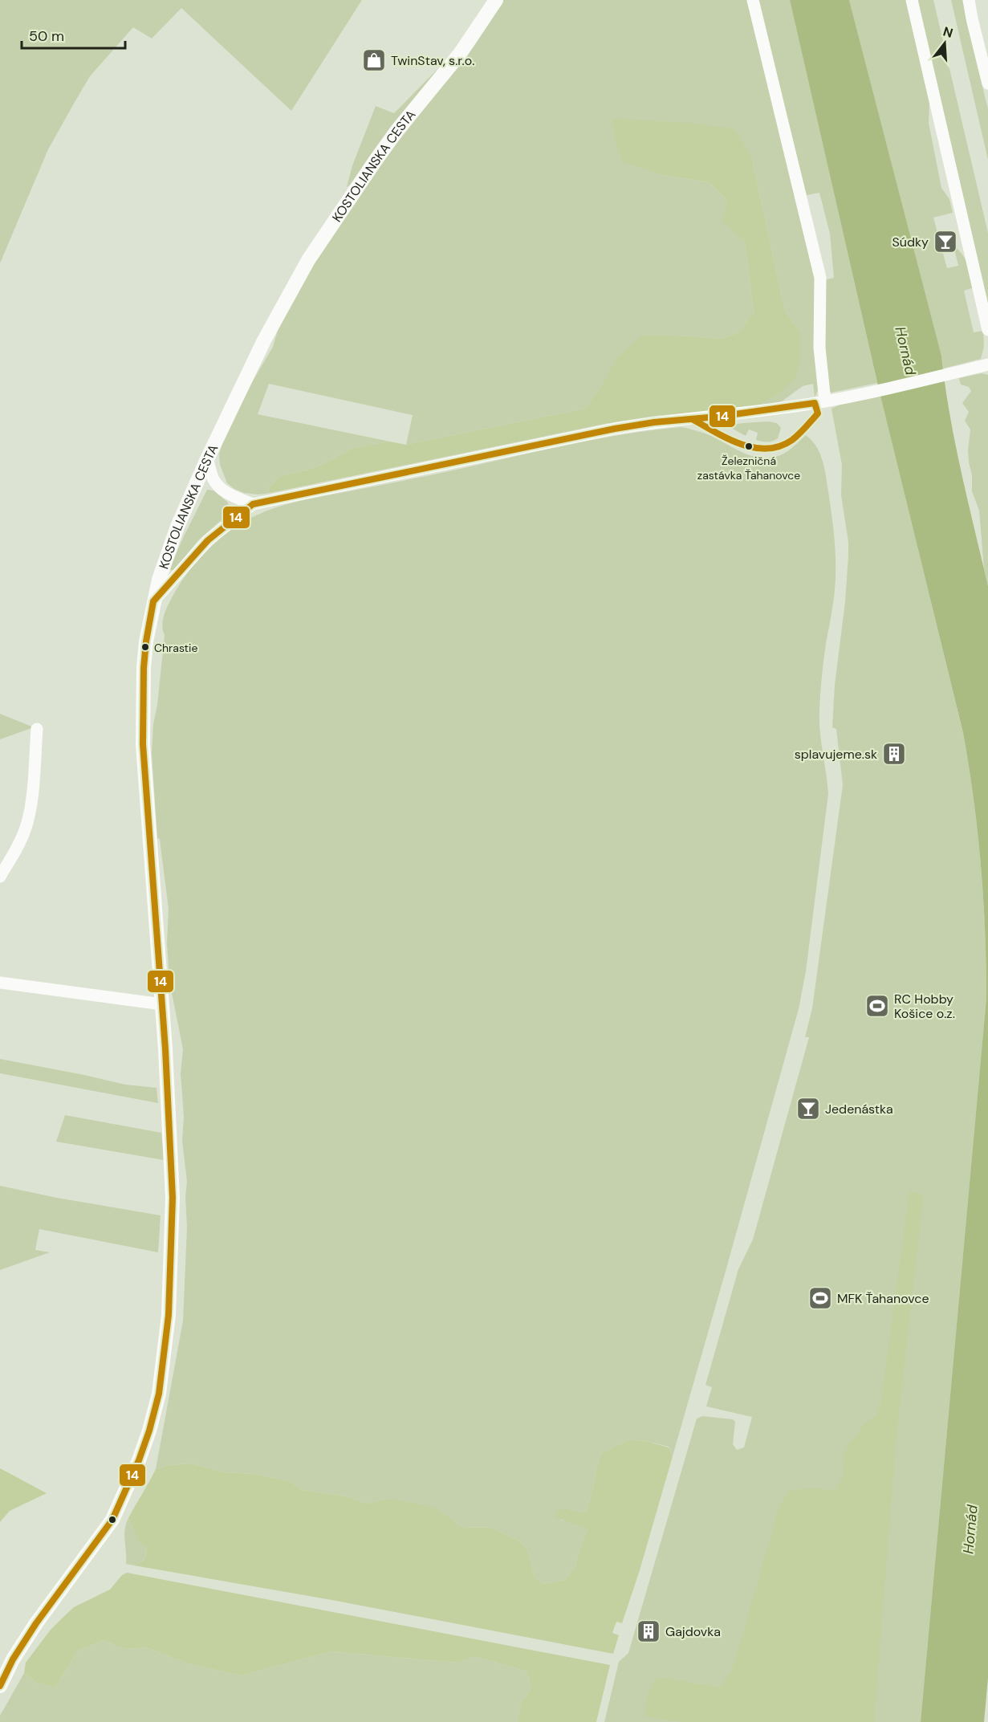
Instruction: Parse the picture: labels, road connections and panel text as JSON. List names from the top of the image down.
{
  "streets": {
    "street": ["KOSTOLIANSKA CESTA"]
  },
  "water": ["Hornád"],
  "places": {
    "shop": ["TwinStav, s.r.o."],
    "bar": ["Súdky", "Jedenástka"],
    "other": ["Železničná zastávka Ťahanovce", "Chrastie"],
    "building": ["splavujeme.sk", "Gajdovka"],
    "sports": ["RC Hobby Košice o.z.", "MFK Ťahanovce"]
  },
  "lines": ["transit line 14"],
  "scale_bar": "50 m",
  "north": "top"
}
